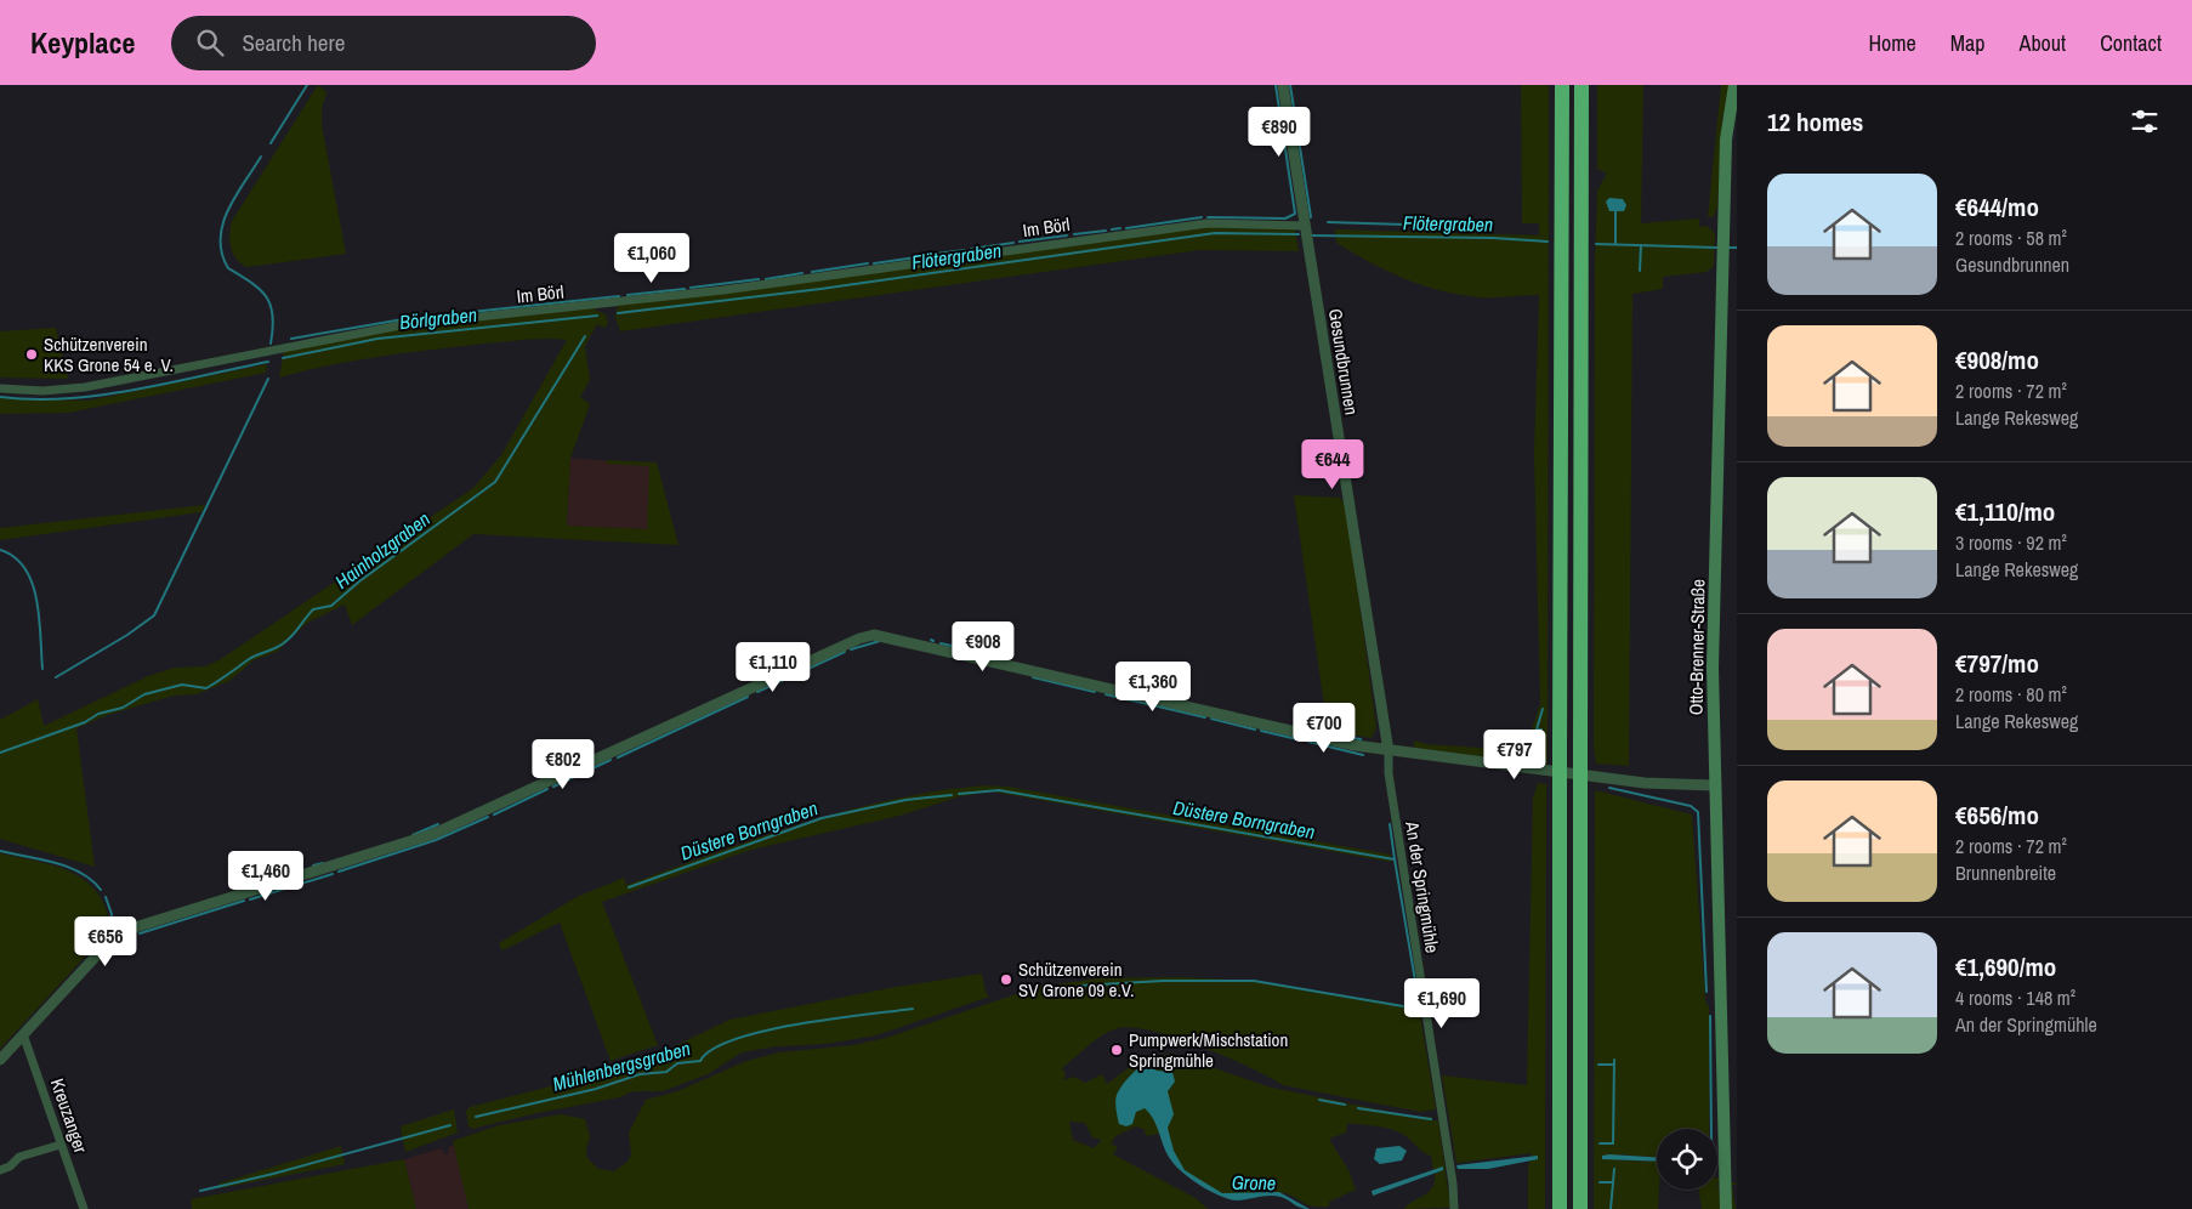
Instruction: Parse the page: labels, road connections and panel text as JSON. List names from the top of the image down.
{
  "streets": {
    "main road": ["Otto-Brenner-Straße"],
    "street": [
      "Im Börl",
      "Gesundbrunnen",
      "An der Springmühle",
      "Kreuzanger"
    ]
  },
  "crossings": [
    ["Im Börl", "Gesundbrunnen"],
    ["Gesundbrunnen", "An der Springmühle"]
  ],
  "water": [
    "Flötergraben",
    "Börlgraben",
    "Hainholzgraben",
    "Düstere Borngraben",
    "Mühlenbergsgraben",
    "Grone"
  ],
  "places": ["Schützenverein KKS Grone 54 e. V.", "Schützenverein SV Grone 09 e.V.", "Pumpwerk/Mischstation Springmühle"],
  "page": {
    "header": "Keyplace",
    "search": "Search here",
    "nav": [
      "Home",
      "Map",
      "About",
      "Contact"
    ],
    "heading": "12 homes",
    "price": [
      "€890",
      "€1,060",
      "€644",
      "€908",
      "€1,110",
      "€1,360",
      "€700",
      "€797",
      "€802",
      "€1,460",
      "€656",
      "€1,690"
    ],
    "list": [
      {
        "name": "€644/mo",
        "note": "2 rooms · 58 m² · Gesundbrunnen"
      },
      {
        "name": "€908/mo",
        "note": "2 rooms · 72 m² · Lange Rekesweg"
      },
      {
        "name": "€1,110/mo",
        "note": "3 rooms · 92 m² · Lange Rekesweg"
      },
      {
        "name": "€797/mo",
        "note": "2 rooms · 80 m² · Lange Rekesweg"
      },
      {
        "name": "€656/mo",
        "note": "2 rooms · 72 m² · Brunnenbreite"
      },
      {
        "name": "€1,690/mo",
        "note": "4 rooms · 148 m² · An der Springmühle"
      }
    ]
  }
}
